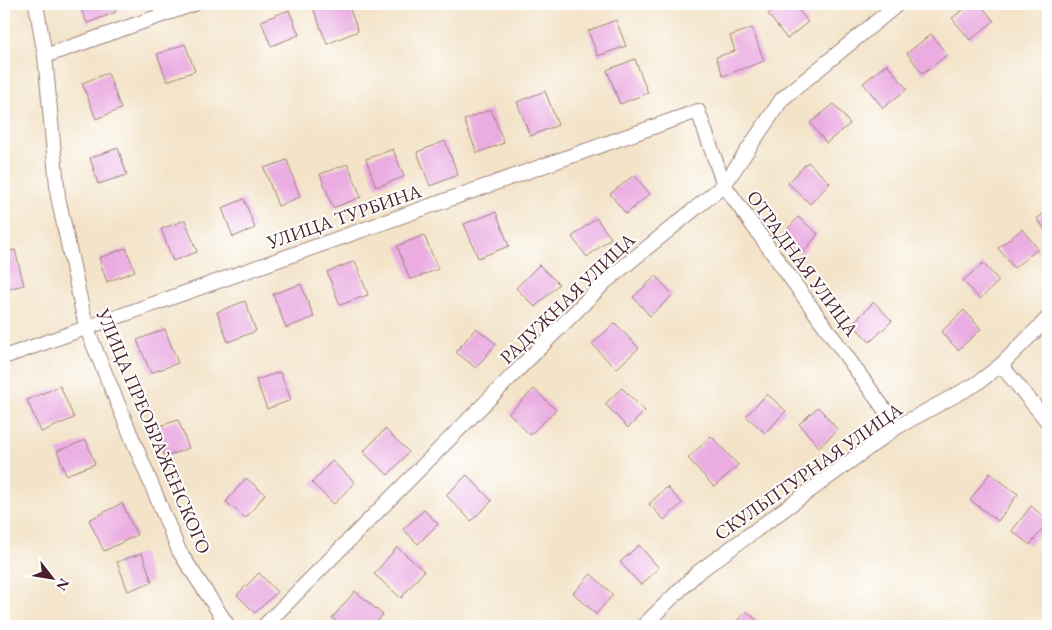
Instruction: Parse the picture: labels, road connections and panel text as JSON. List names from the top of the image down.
{
  "streets": {
    "street": [
      "УЛИЦА ТУРБИНА",
      "ОТРАДНАЯ УЛИЦА",
      "РАДУЖНАЯ УЛИЦА",
      "УЛИЦА ПРЕОБРАЖЕНСКОГО",
      "СКУЛЬПТУРНАЯ УЛИЦА"
    ]
  },
  "crossings": [
    ["УЛИЦА ТУРБИНА", "ОТРАДНАЯ УЛИЦА"],
    ["УЛИЦА ТУРБИНА", "УЛИЦА ПРЕОБРАЖЕНСКОГО"],
    ["ОТРАДНАЯ УЛИЦА", "РАДУЖНАЯ УЛИЦА"],
    ["ОТРАДНАЯ УЛИЦА", "СКУЛЬПТУРНАЯ УЛИЦА"]
  ],
  "north": "bottom right"
}
